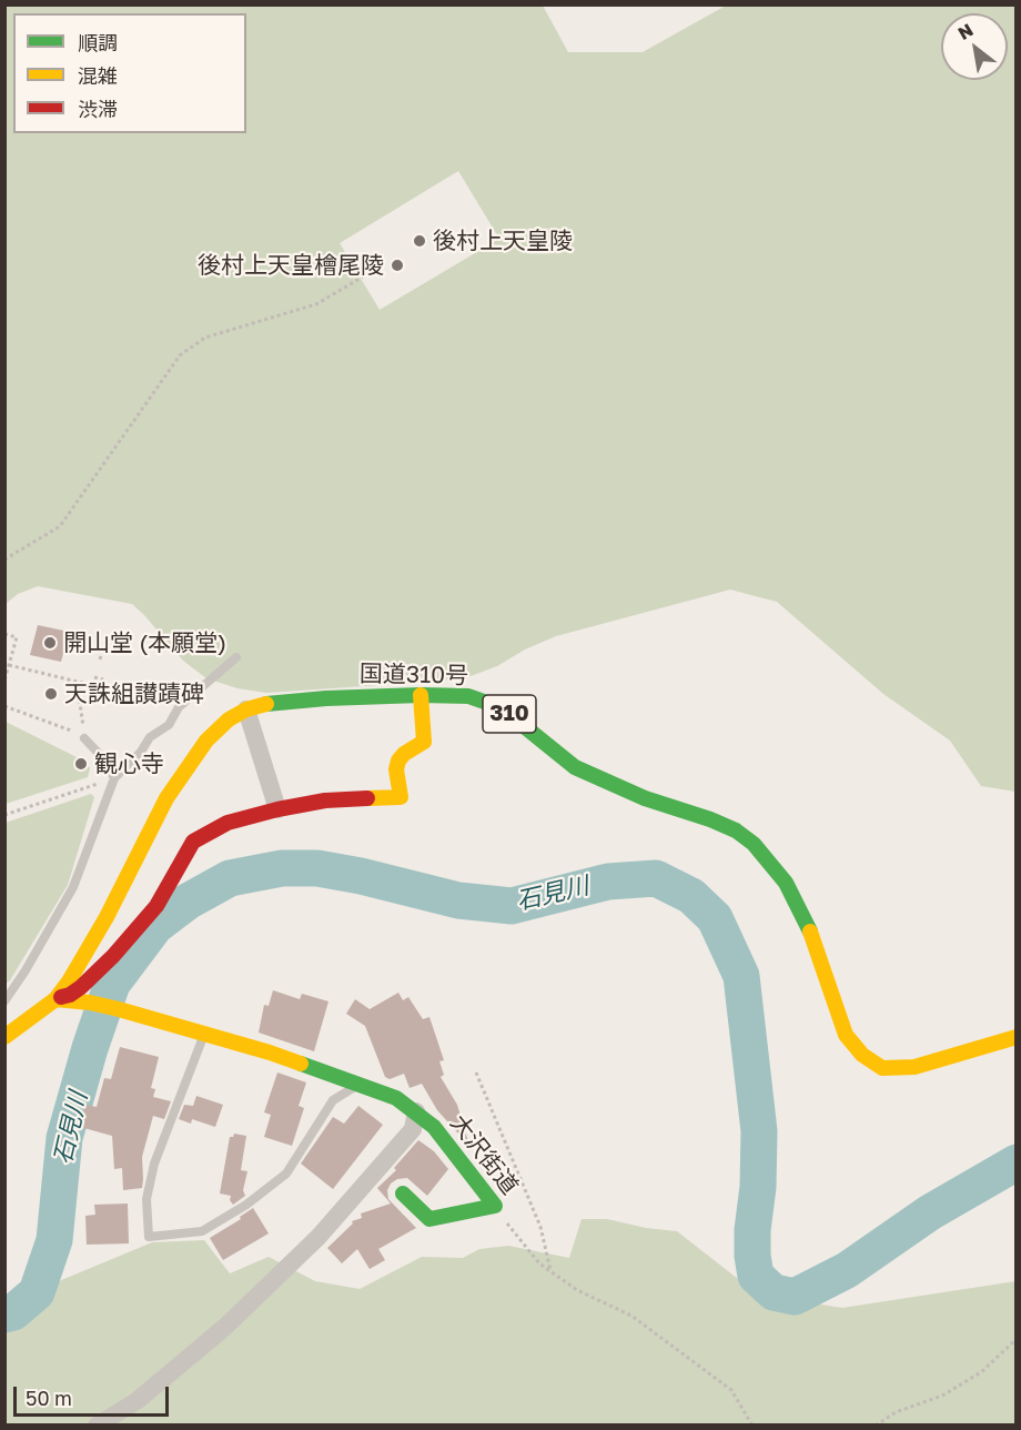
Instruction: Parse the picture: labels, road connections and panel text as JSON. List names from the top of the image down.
{
  "streets": {
    "main road": ["国道310号", "310", "大沢街道"]
  },
  "crossings": [
    ["国道310号", "大沢街道"]
  ],
  "water": ["石見川"],
  "places": [
    "後村上天皇陵",
    "後村上天皇檜尾陵",
    "開山堂 (本願堂)",
    "天誅組讃蹟碑",
    "観心寺"
  ],
  "legend": ["順調", "混雑", "渋滞"],
  "scale_bar": "50 m",
  "north": "top left"
}
